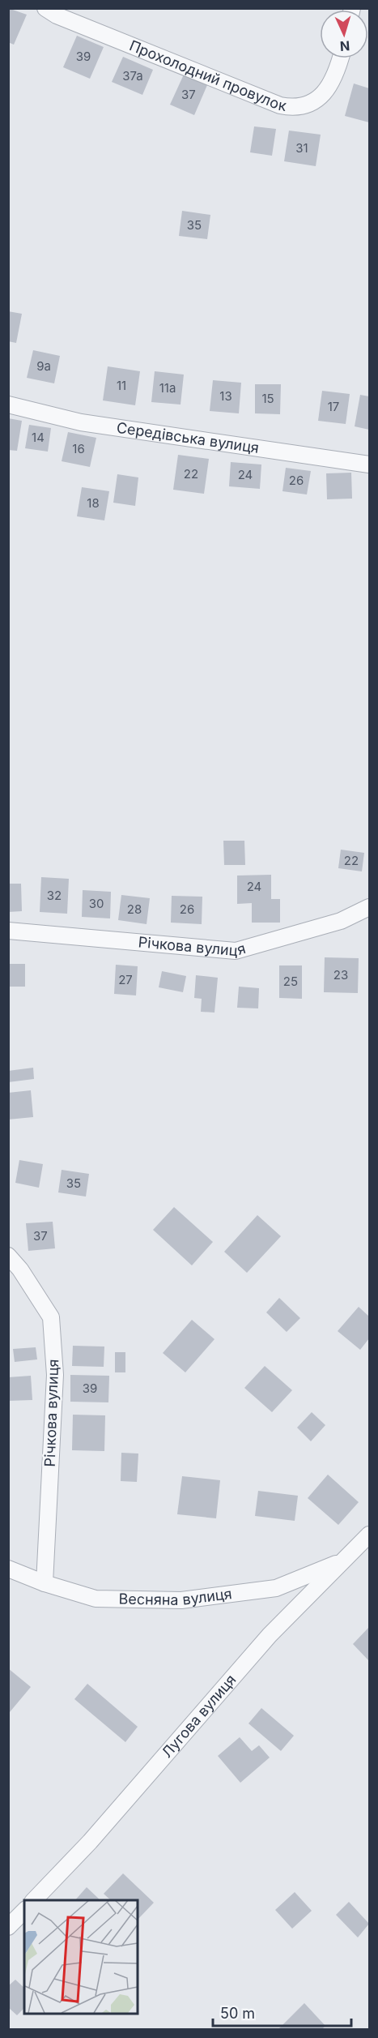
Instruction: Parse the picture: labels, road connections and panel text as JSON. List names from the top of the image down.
{
  "streets": {
    "street": [
      "Прохолодний провулок",
      "Середівська вулиця",
      "Річкова вулиця",
      "Весняна вулиця",
      "Лугова вулиця"
    ]
  },
  "crossings": [
    ["Річкова вулиця", "Весняна вулиця"],
    ["Весняна вулиця", "Лугова вулиця"]
  ],
  "house_numbers": [
    "39",
    "37а",
    "37",
    "31",
    "35",
    "9а",
    "11",
    "11а",
    "13",
    "15",
    "17",
    "14",
    "16",
    "22",
    "24",
    "26",
    "18",
    "22",
    "24",
    "32",
    "30",
    "28",
    "26",
    "23",
    "27",
    "25",
    "35",
    "37",
    "39"
  ],
  "scale_bar": "50 m",
  "north": "bottom"
}
